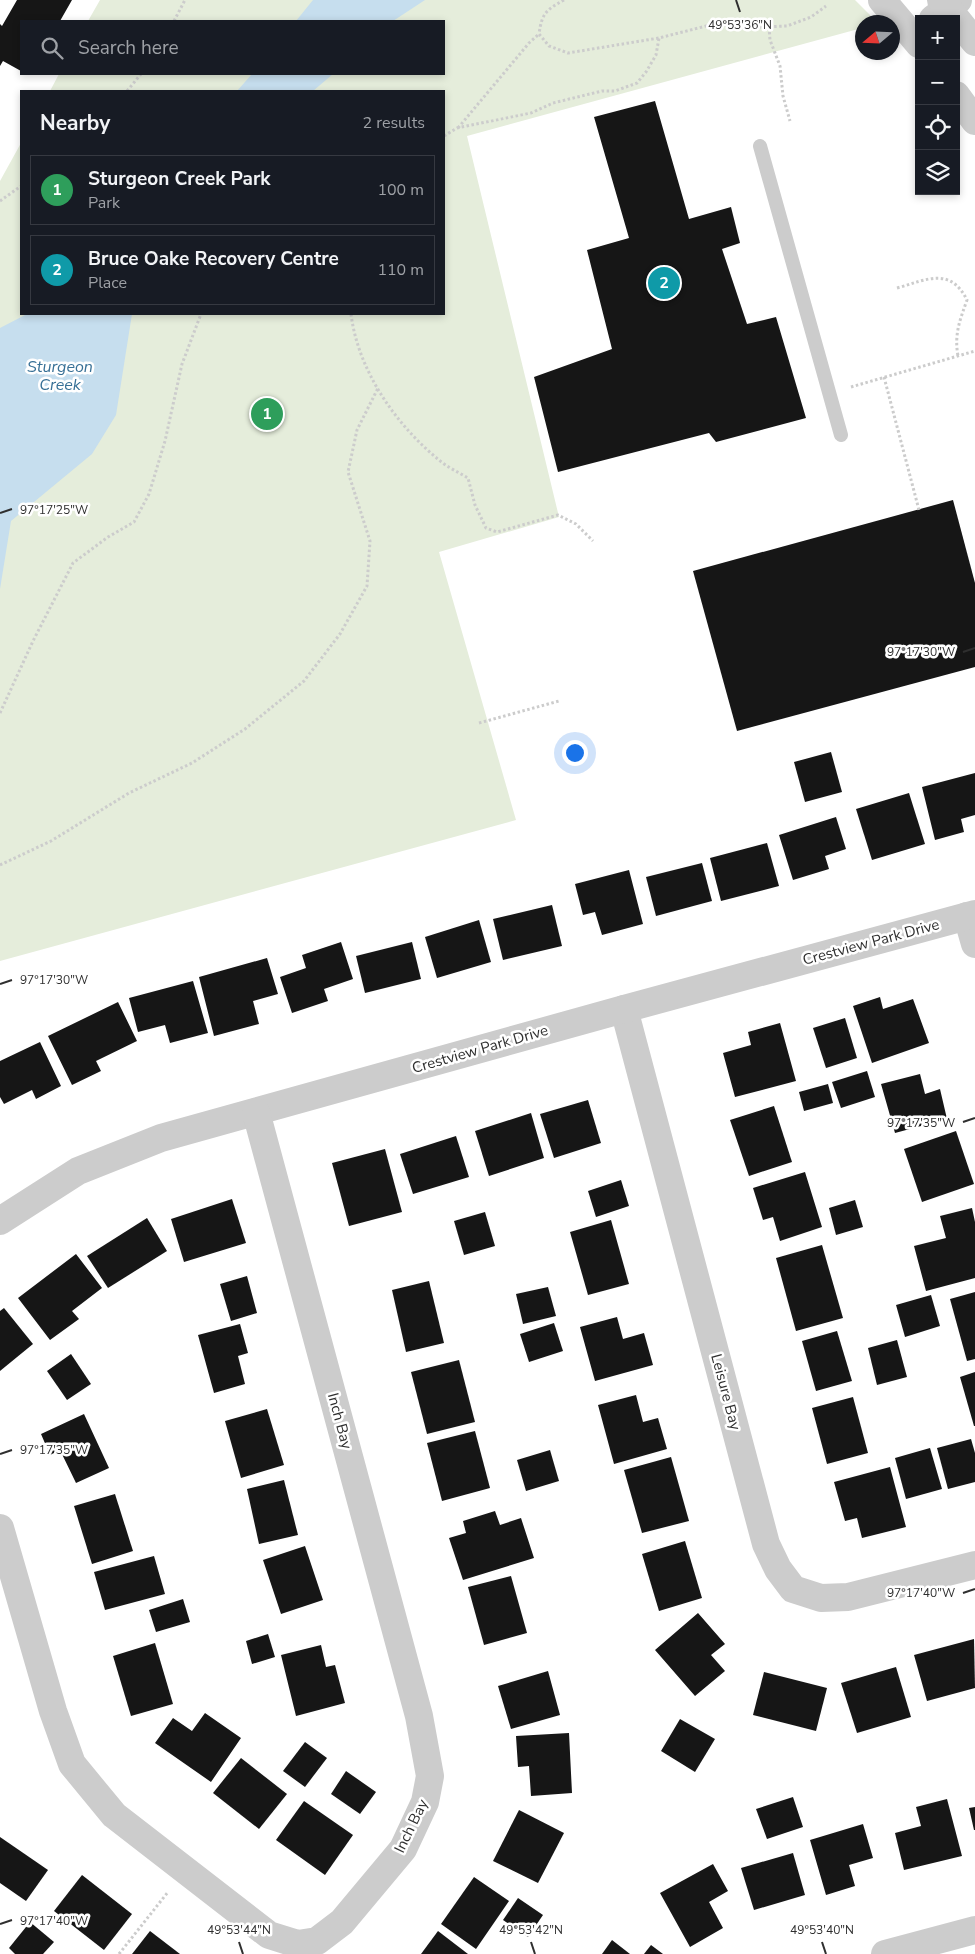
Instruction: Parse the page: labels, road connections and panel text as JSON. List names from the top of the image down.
{
  "streets": {
    "street": ["Crestview Park Drive", "Leisure Bay", "Inch Bay"]
  },
  "crossings": [
    ["Crestview Park Drive", "Leisure Bay"],
    ["Crestview Park Drive", "Inch Bay"]
  ],
  "water": ["Sturgeon Creek"],
  "north": "left",
  "page": {
    "map_buttons": ["+", "−"],
    "search": "Search here",
    "heading": ["Nearby", "2 results"],
    "list": [
      {
        "mark": "1",
        "name": "Sturgeon Creek Park",
        "note": "Park",
        "value": "100 m"
      },
      {
        "mark": "2",
        "name": "Bruce Oake Recovery Centre",
        "note": "Place",
        "value": "110 m"
      }
    ],
    "pins": ["2", "1"]
  },
  "coordinates": [
    "49°53'36\"N",
    "97°17'25\"W",
    "97°17'30\"W",
    "97°17'35\"W",
    "97°17'40\"W",
    "49°53'44\"N",
    "49°53'42\"N",
    "49°53'40\"N"
  ]
}
